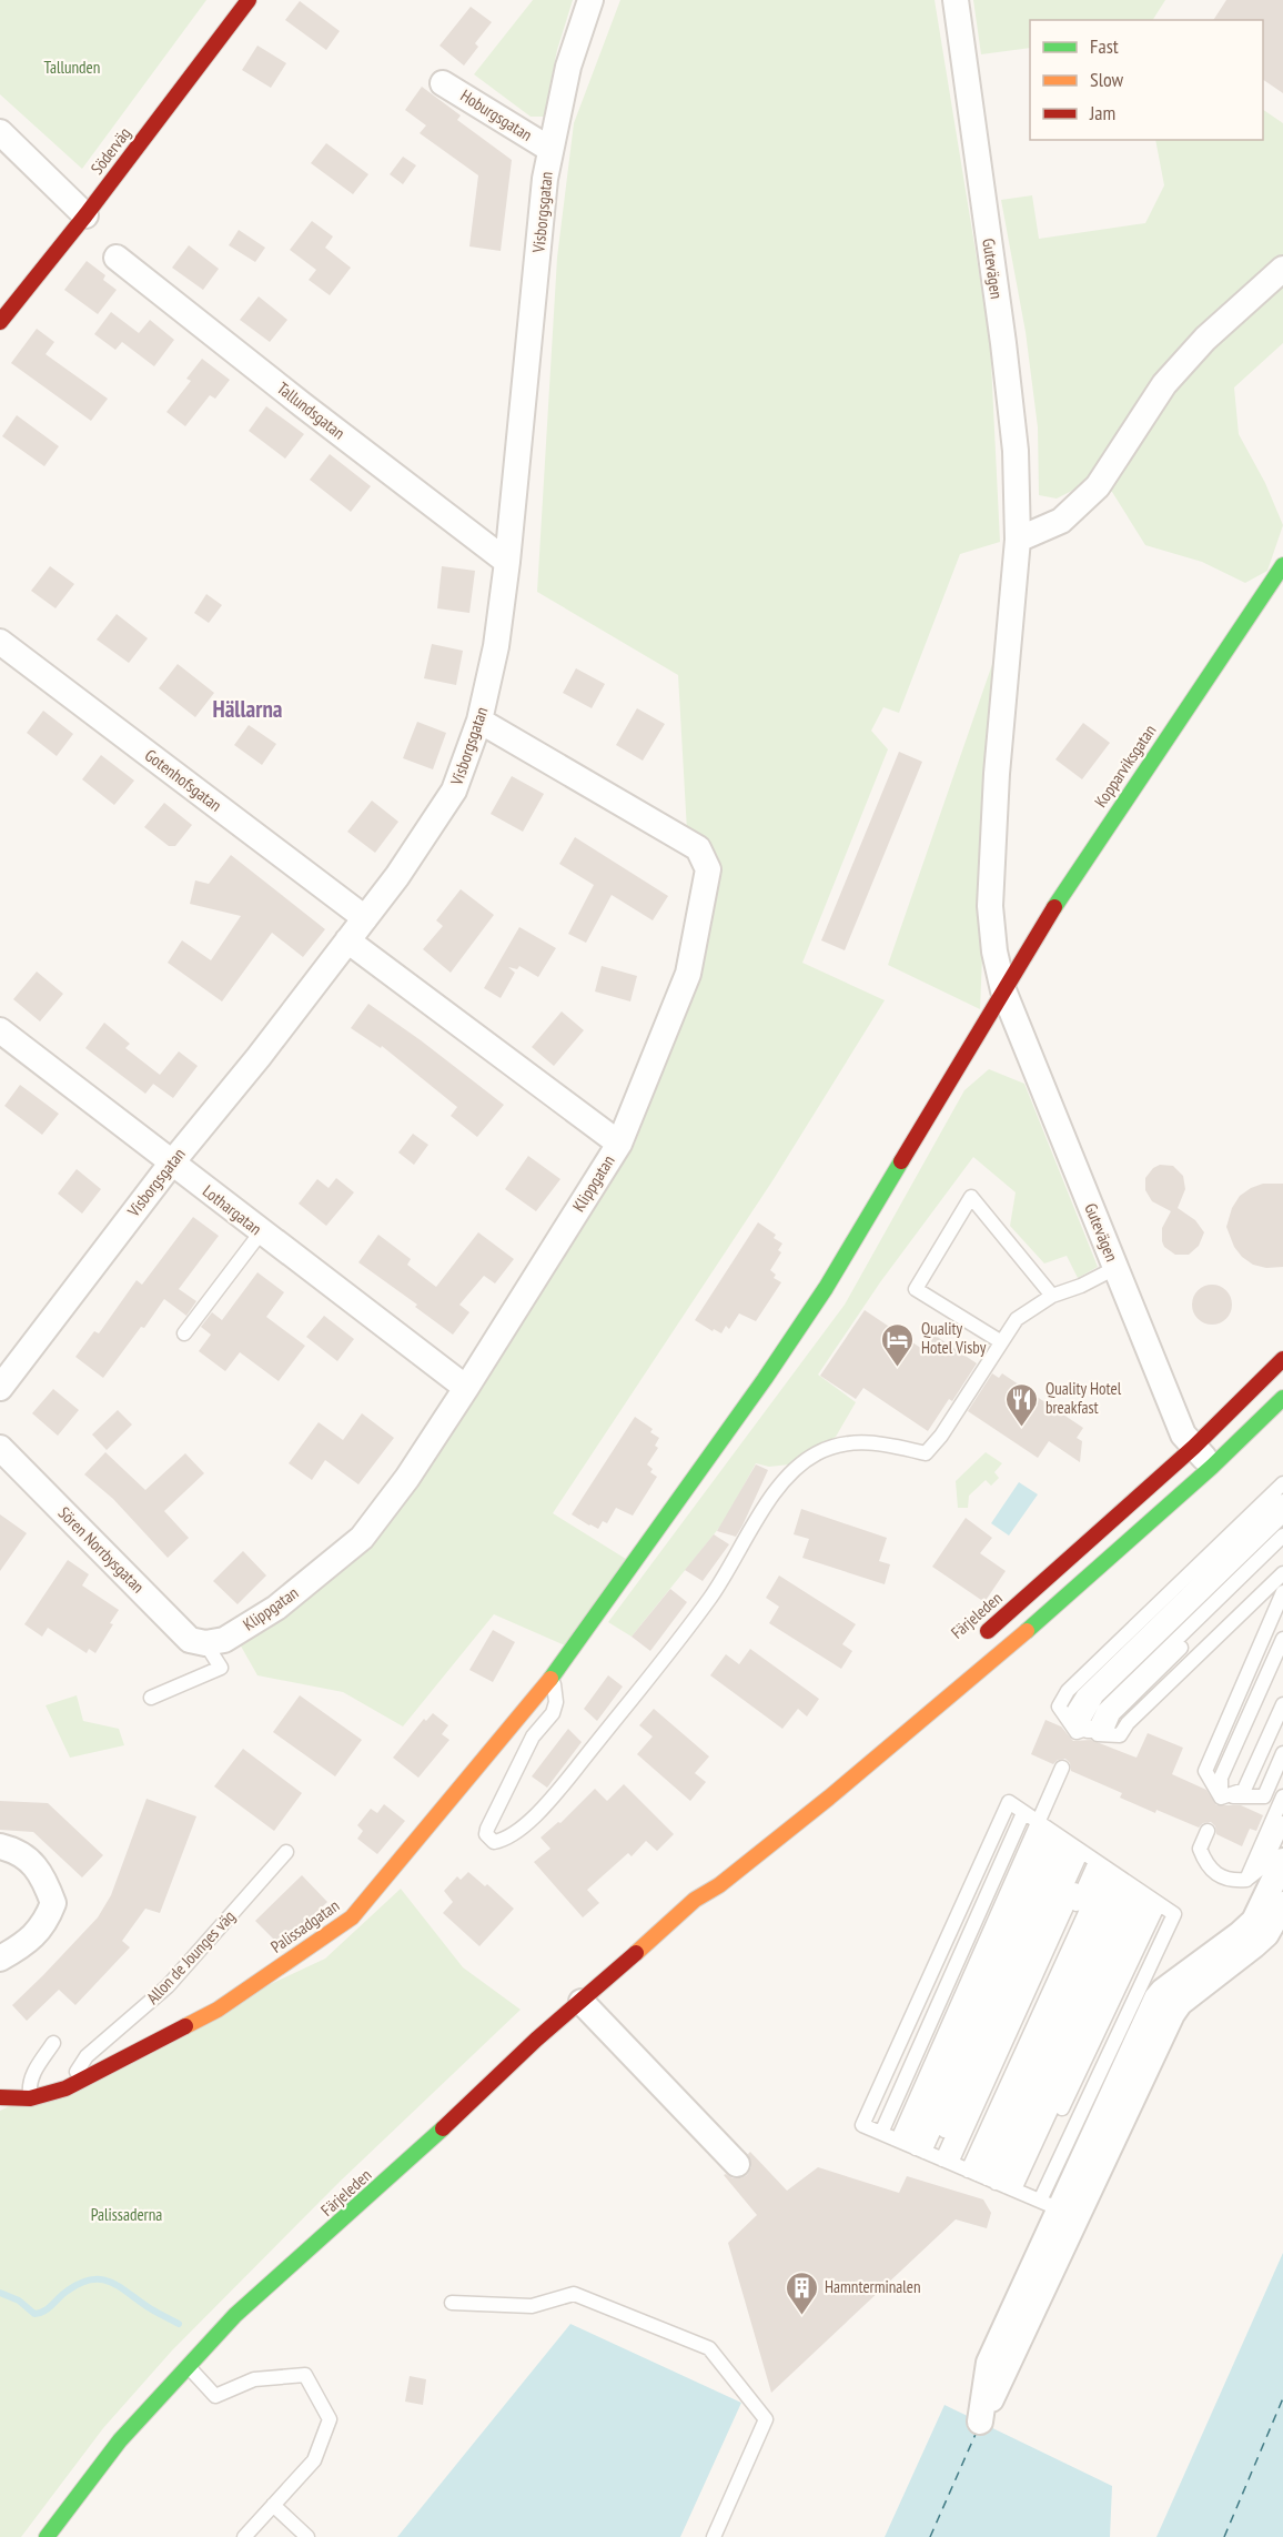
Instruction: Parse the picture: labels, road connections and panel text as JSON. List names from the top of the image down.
{
  "streets": {
    "street": [
      "Hoburgsgatan",
      "Söderväg",
      "Visborgsgatan",
      "Gutevägen",
      "Tallundsgatan",
      "Kopparviksgatan",
      "Gotenhofsgatan",
      "Klippgatan",
      "Lothargatan",
      "Sören Norrbysgatan",
      "Färjeleden",
      "Palissadgatan"
    ],
    "lane": ["Allon de Jounges väg"]
  },
  "crossings": [
    ["Hoburgsgatan", "Visborgsgatan"],
    ["Visborgsgatan", "Tallundsgatan"],
    ["Visborgsgatan", "Gotenhofsgatan"],
    ["Visborgsgatan", "Klippgatan"],
    ["Visborgsgatan", "Lothargatan"],
    ["Gutevägen", "Kopparviksgatan"],
    ["Gutevägen", "Färjeleden"],
    ["Kopparviksgatan", "Palissadgatan"],
    ["Klippgatan", "Lothargatan"],
    ["Klippgatan", "Sören Norrbysgatan"],
    ["Palissadgatan", "Allon de Jounges väg"]
  ],
  "districts": ["Hällarna"],
  "parks": ["Tallunden", "Palissaderna"],
  "places": {
    "hotel": ["Quality Hotel Visby"],
    "restaurant": ["Quality Hotel breakfast"],
    "building": ["Hamnterminalen"]
  },
  "legend": ["Fast", "Slow", "Jam"]
}
